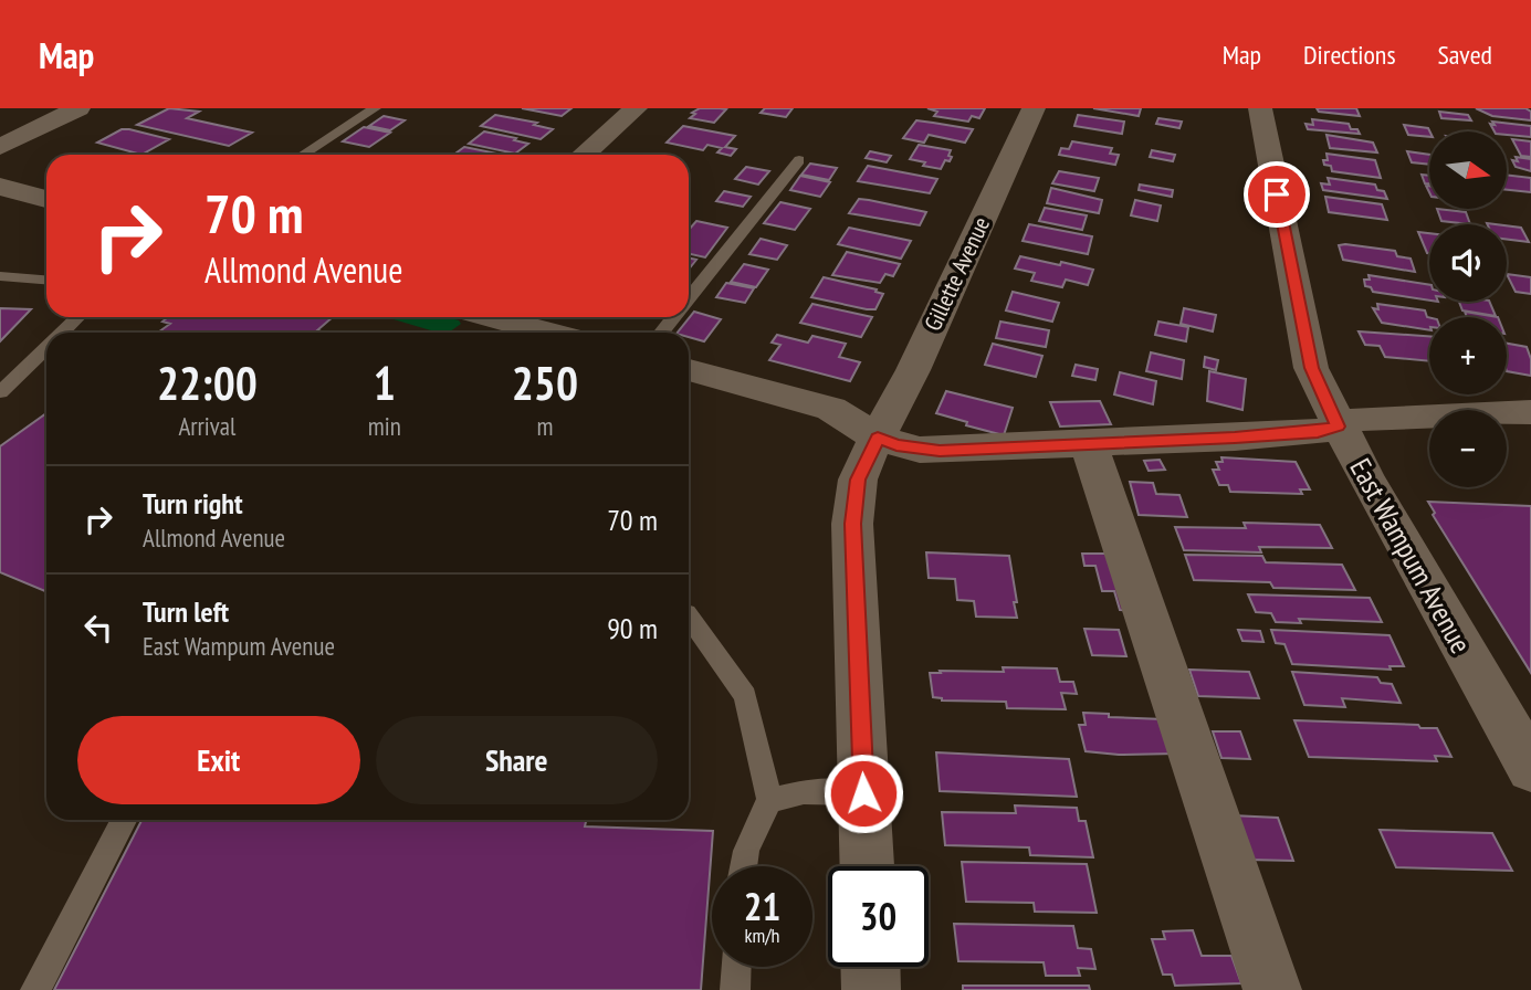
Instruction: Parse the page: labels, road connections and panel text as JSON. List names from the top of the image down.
{
  "streets": {
    "street": ["Gillette Avenue", "East Wampum Avenue"]
  },
  "north": "right",
  "page": {
    "header": "Map",
    "nav": ["Map", "Directions", "Saved"],
    "map_buttons": ["+", "−"],
    "turn": ["70 m", "Allmond Avenue"],
    "eta": [
      "22:00",
      "Arrival",
      "1",
      "min",
      "250",
      "m"
    ],
    "list": [
      {
        "name": "Turn right",
        "note": "Allmond Avenue",
        "value": "70 m"
      },
      {
        "name": "Turn left",
        "note": "East Wampum Avenue",
        "value": "90 m"
      }
    ],
    "buttons": ["Exit", "Share"],
    "speed": "21 km/h",
    "limit": "30"
  }
}
